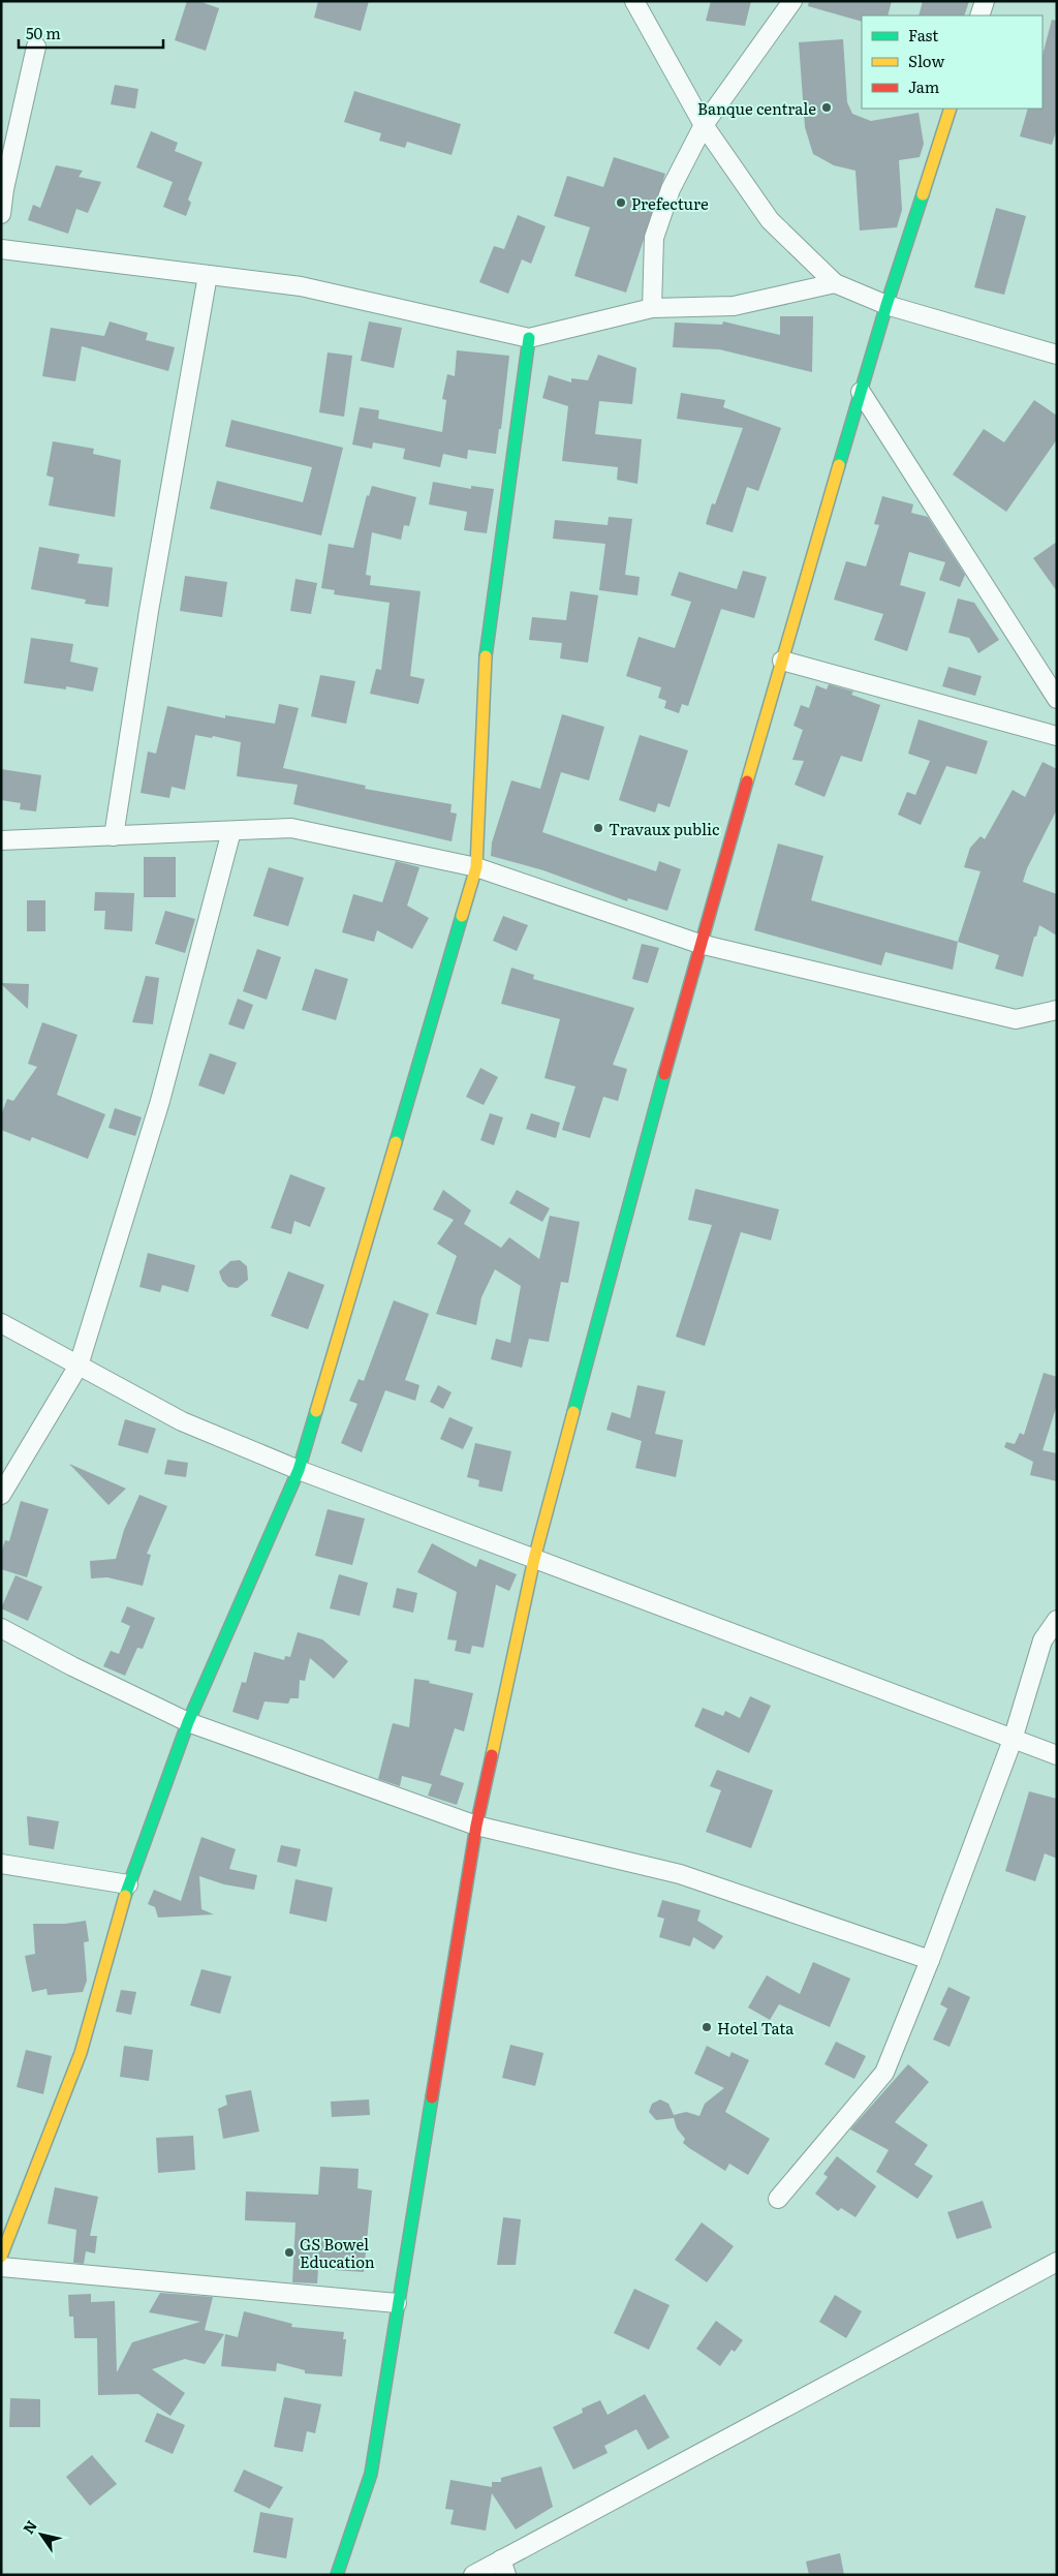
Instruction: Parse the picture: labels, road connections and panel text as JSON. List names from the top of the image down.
{
  "places": [
    "Banque centrale",
    "Prefecture",
    "Travaux public",
    "Hotel Tata",
    "GS Bowel Education"
  ],
  "legend": ["Fast", "Slow", "Jam"],
  "scale_bar": "50 m",
  "north": "top left"
}
